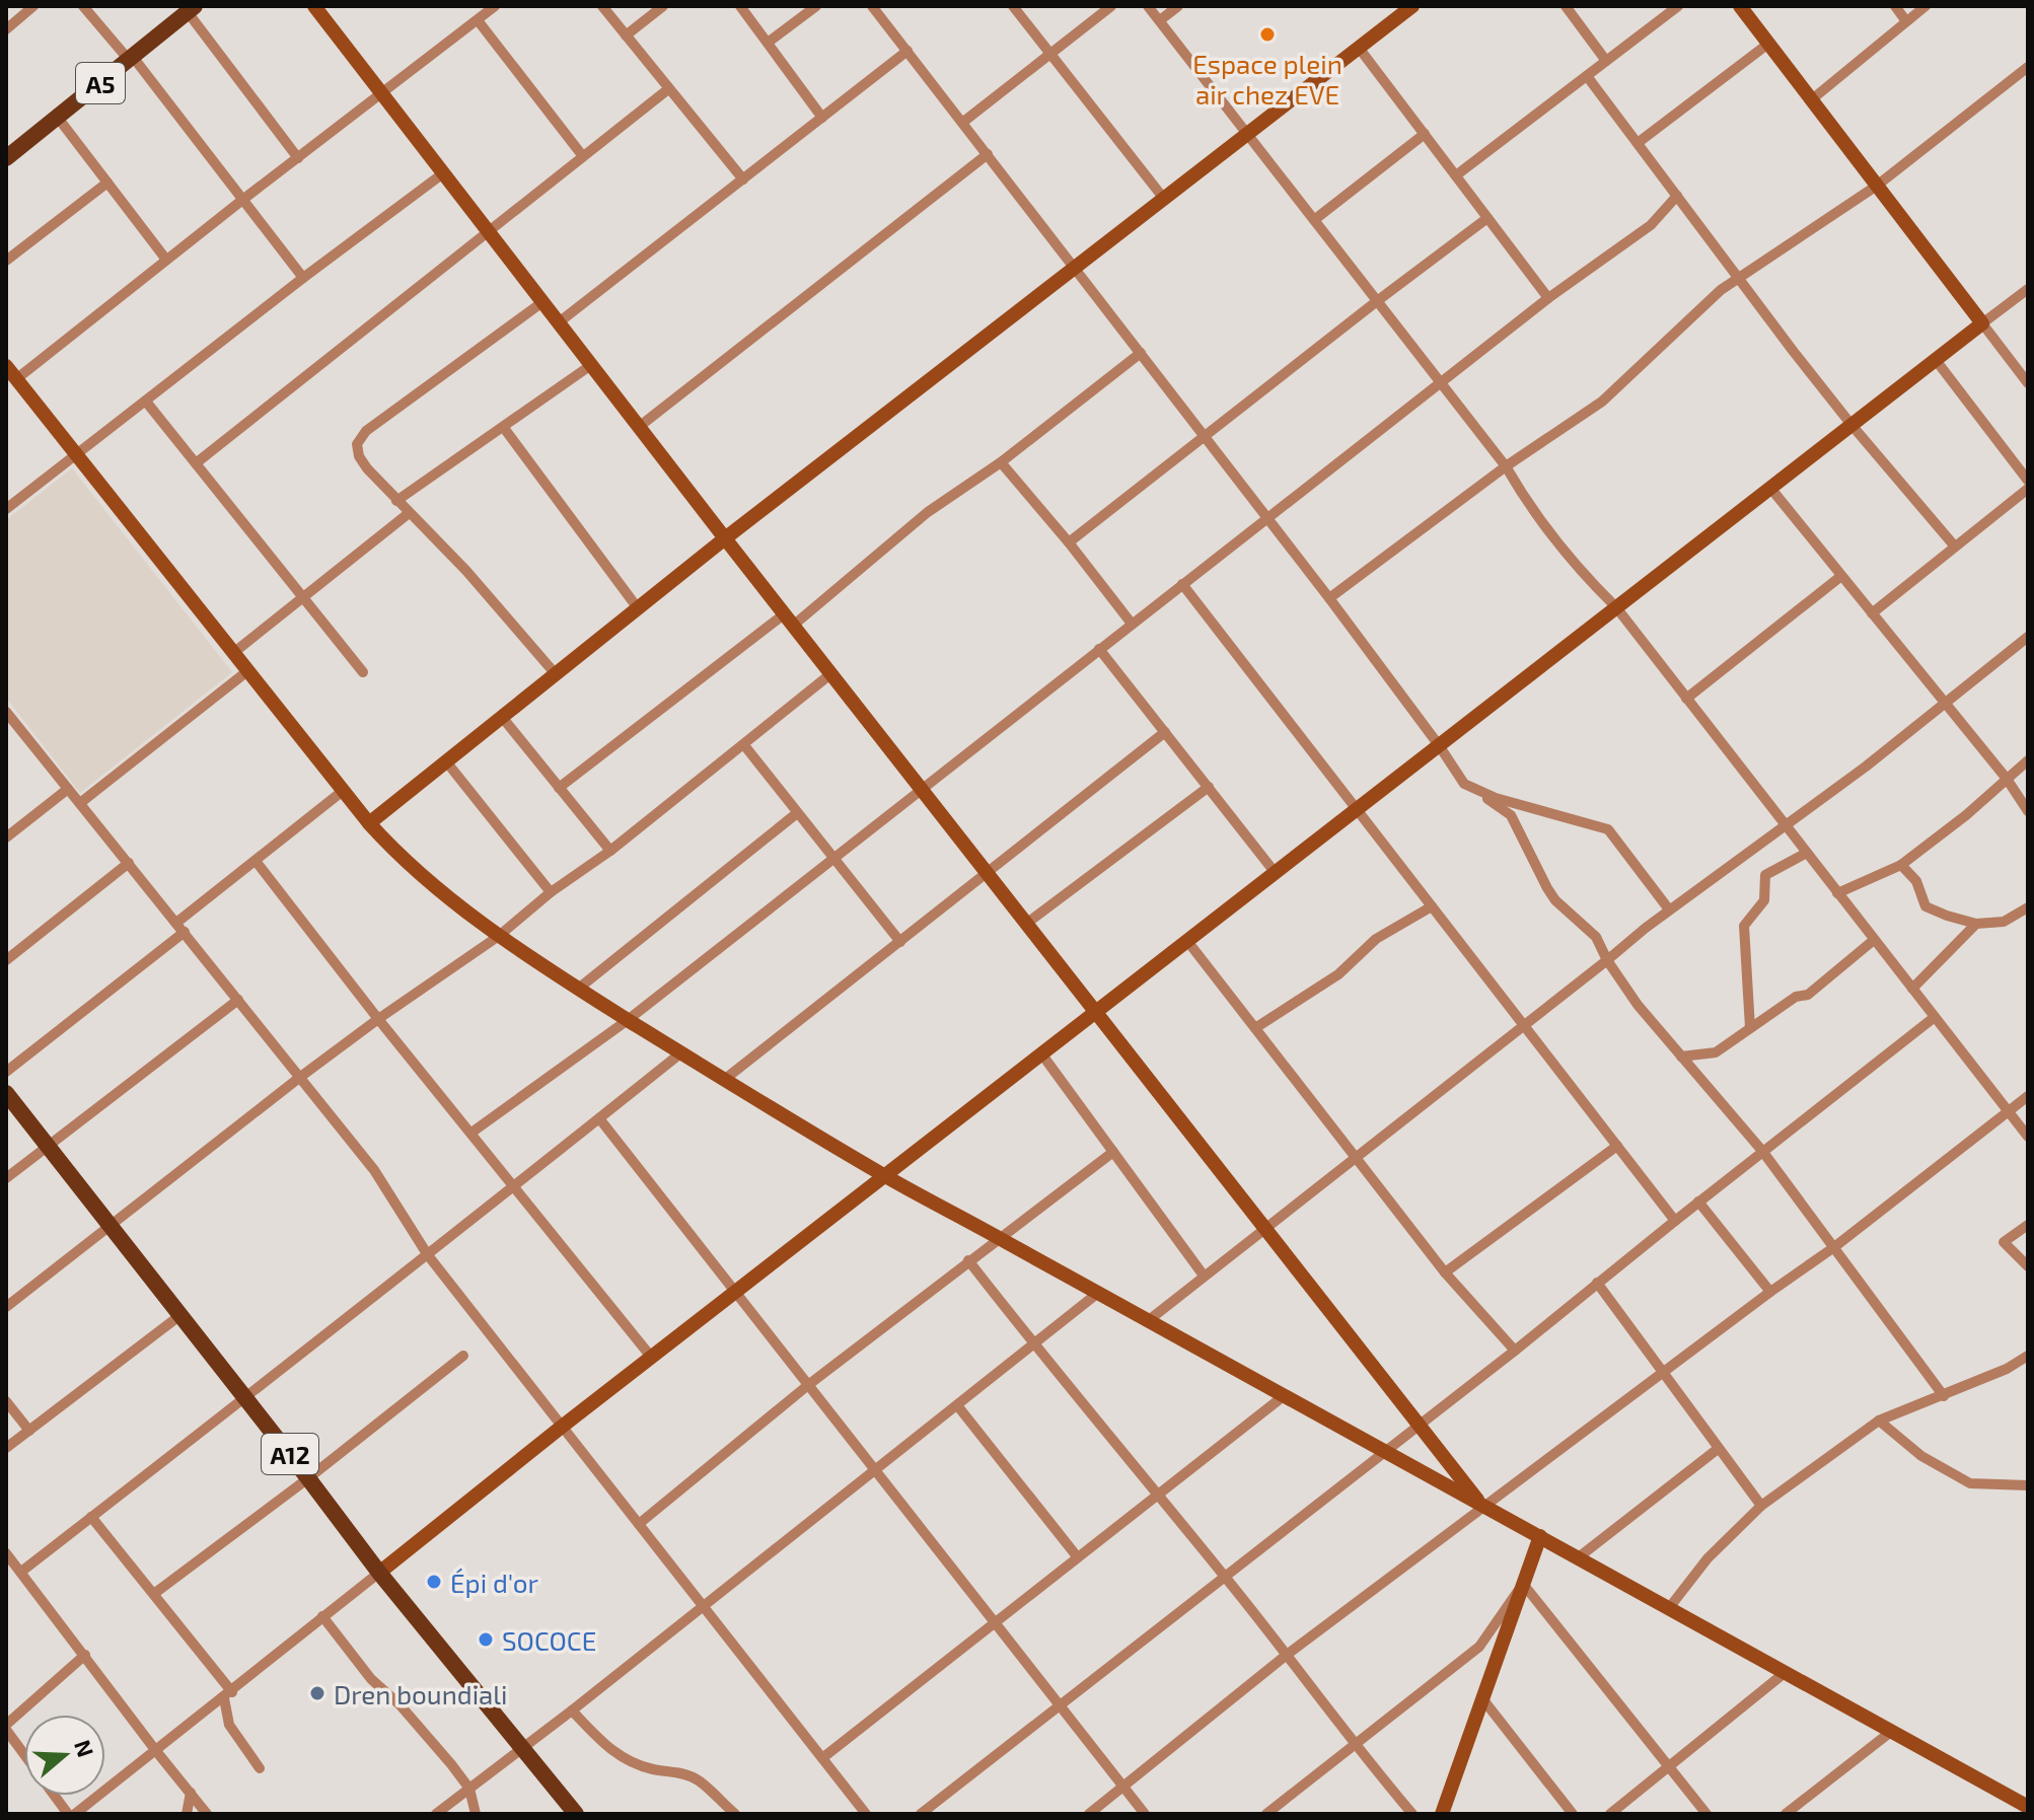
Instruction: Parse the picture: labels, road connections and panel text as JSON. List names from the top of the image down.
{
  "streets": {
    "main road": ["A5", "A12"]
  },
  "places": [
    "Espace plein air chez EVE",
    "Épi d'or",
    "SOCOCE",
    "Dren boundiali"
  ],
  "north": "right"
}
